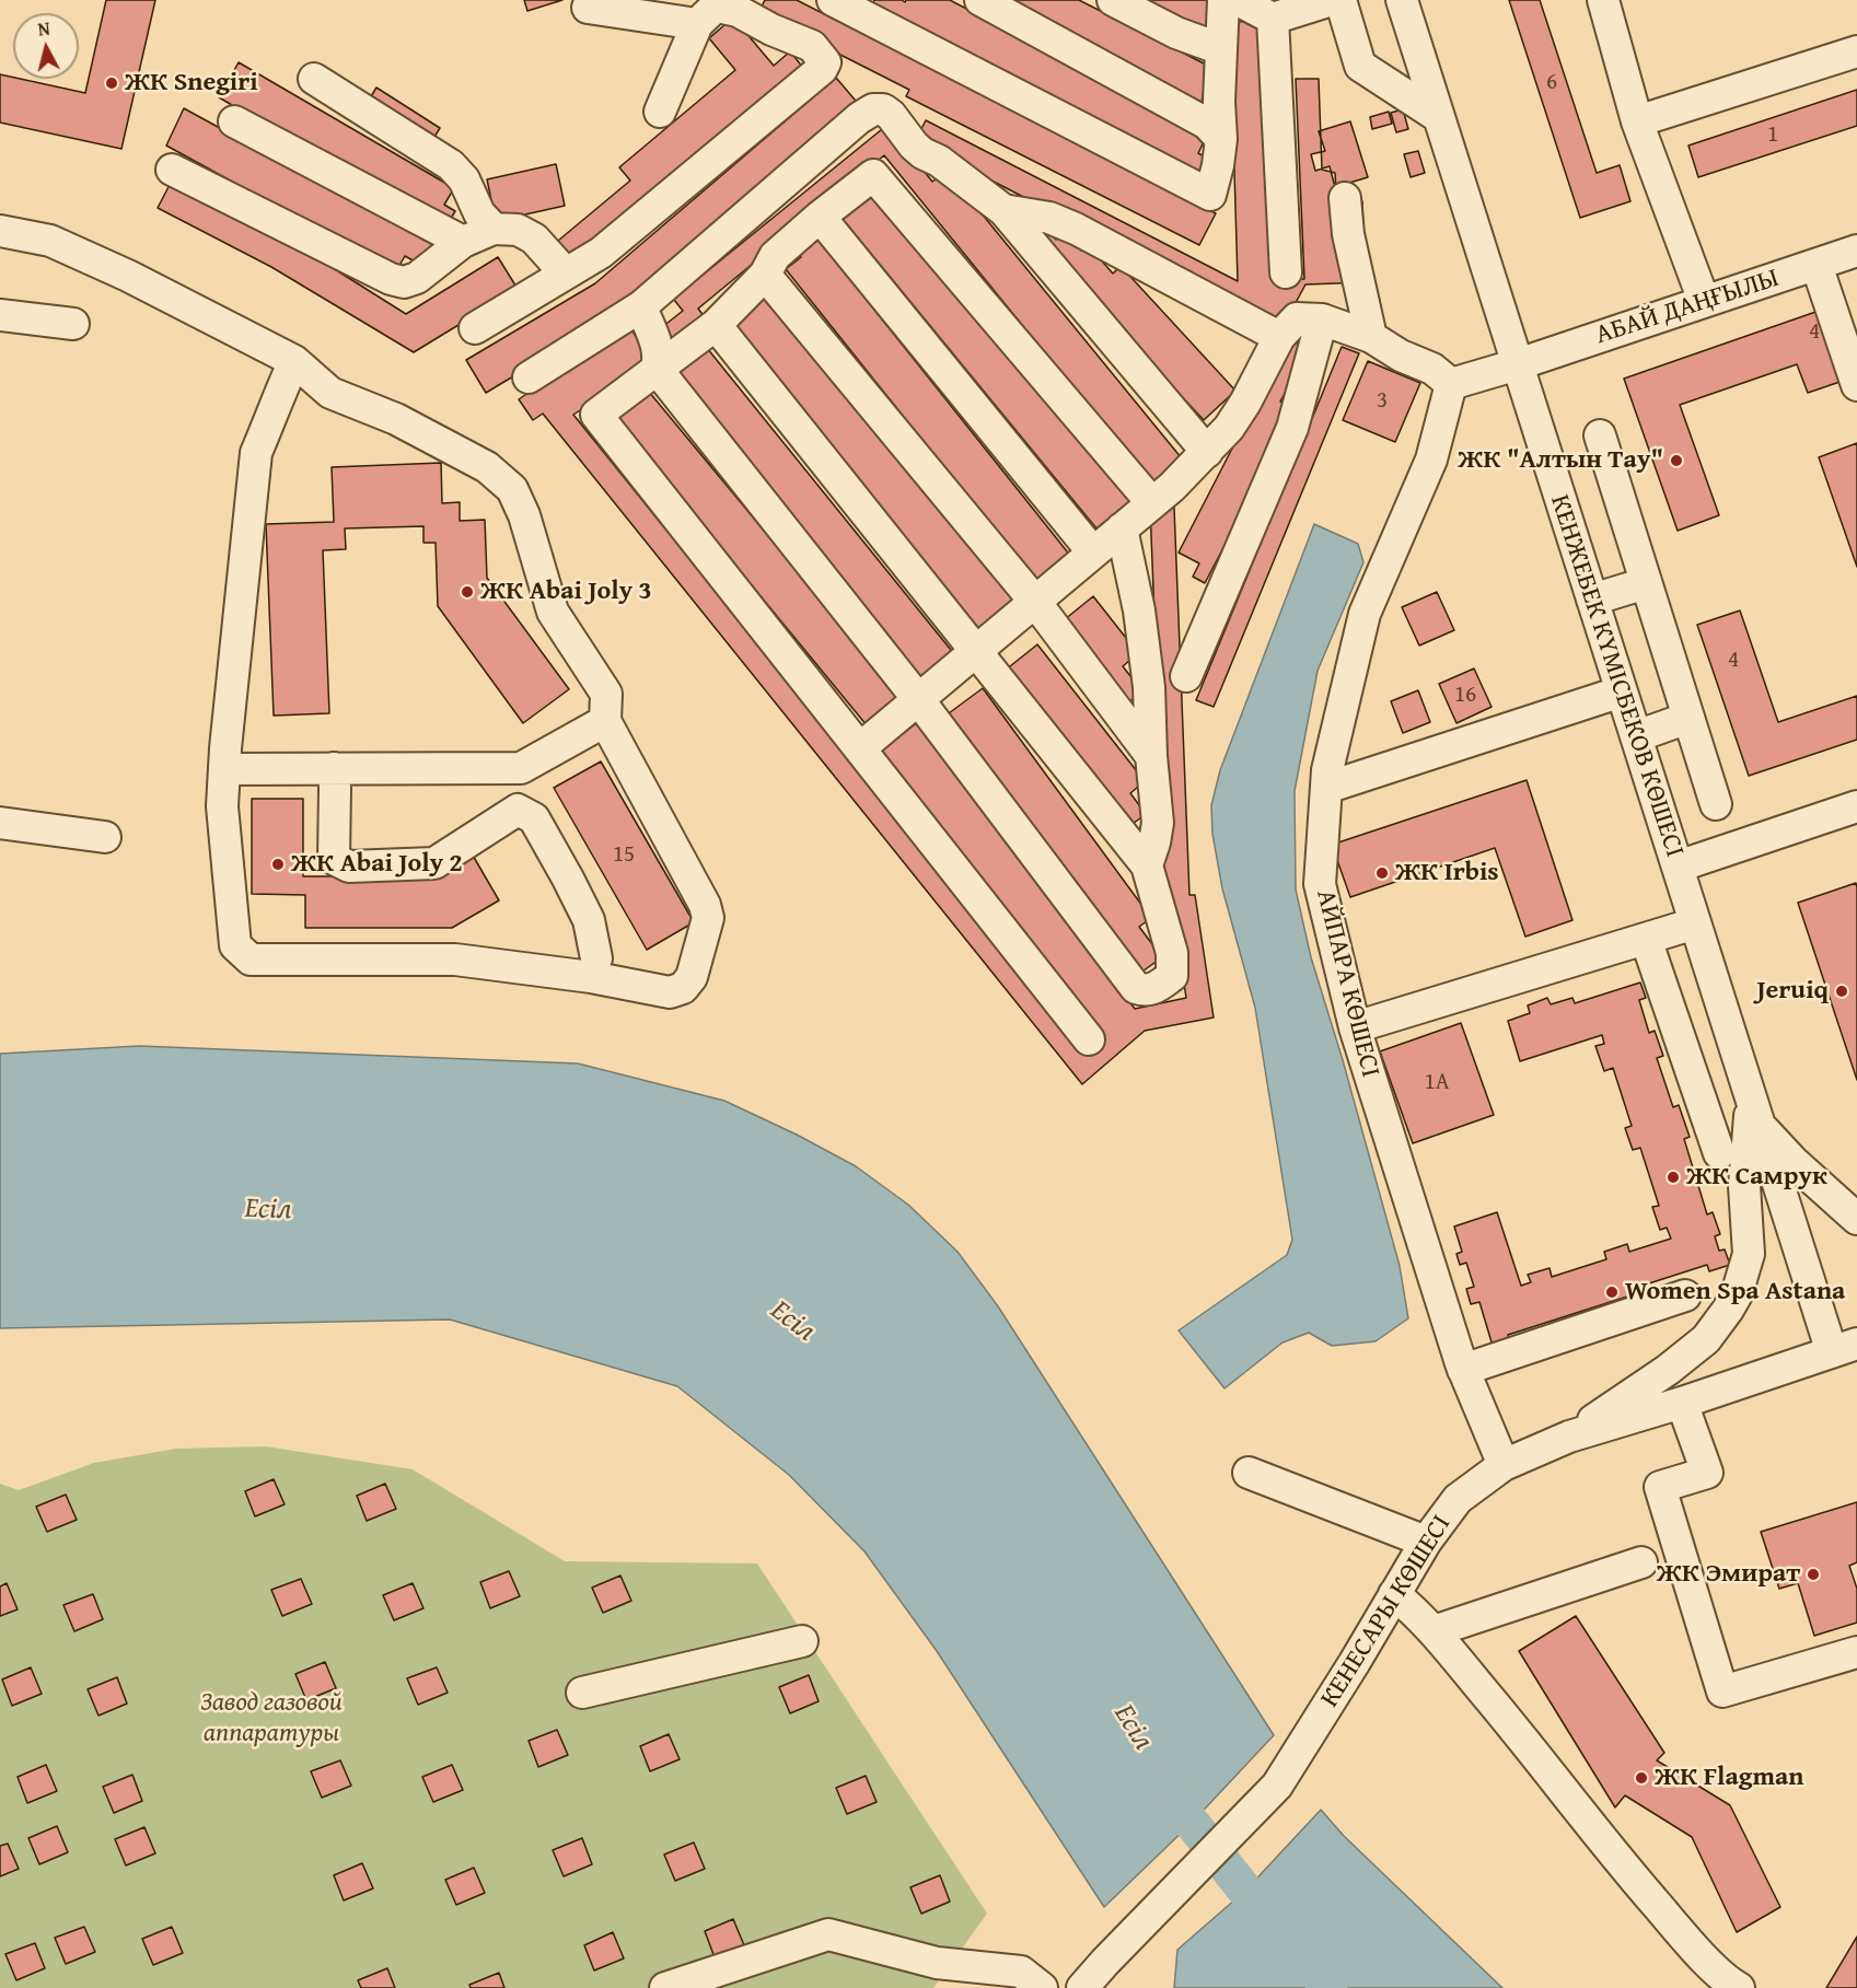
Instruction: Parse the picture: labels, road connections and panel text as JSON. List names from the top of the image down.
{
  "streets": {
    "street": [
      "АБАЙ ДАҢҒЫЛЫ",
      "КЕНЖЕБЕК КҮМІСБЕКОВ КӨШЕСІ",
      "АЙПАРА КӨШЕСІ",
      "КЕНЕСАРЫ КӨШЕСІ"
    ]
  },
  "crossings": [
    ["АБАЙ ДАҢҒЫЛЫ", "КЕНЖЕБЕК КҮМІСБЕКОВ КӨШЕСІ"],
    ["АБАЙ ДАҢҒЫЛЫ", "АЙПАРА КӨШЕСІ"],
    ["КЕНЖЕБЕК КҮМІСБЕКОВ КӨШЕСІ", "КЕНЕСАРЫ КӨШЕСІ"],
    ["АЙПАРА КӨШЕСІ", "КЕНЕСАРЫ КӨШЕСІ"]
  ],
  "water": ["Есіл"],
  "parks": ["Завод газовой аппаратуры"],
  "places": [
    "ЖК Snegiri",
    "ЖК \"Алтын Тау\"",
    "ЖК Abai Joly 3",
    "ЖК Abai Joly 2",
    "ЖК Irbis",
    "Jeruiq",
    "ЖК Самрук",
    "Women Spa Astana",
    "ЖК Эмират",
    "ЖК Flagman"
  ],
  "house_numbers": [
    "6",
    "1",
    "4",
    "3",
    "4",
    "16",
    "15",
    "1А"
  ],
  "north": "top"
}
